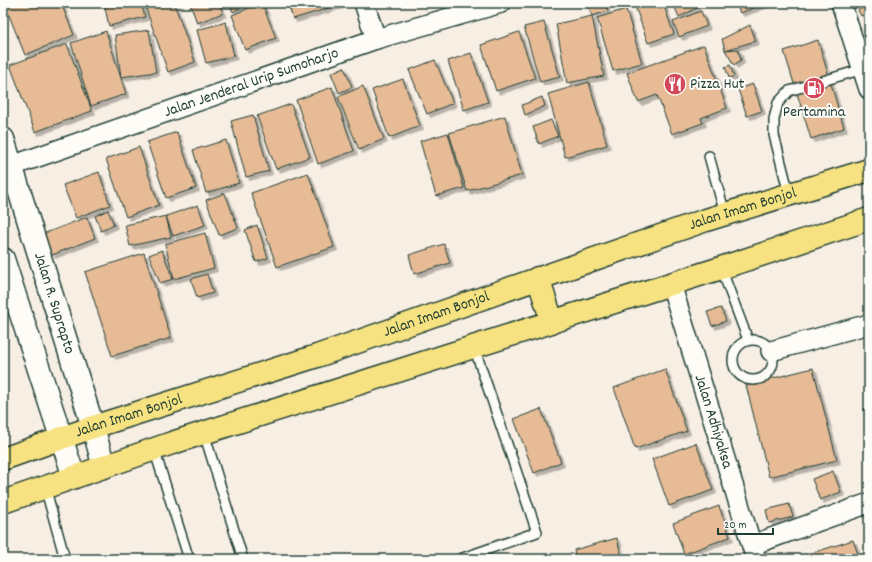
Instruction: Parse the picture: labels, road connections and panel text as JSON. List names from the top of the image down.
{
  "streets": {
    "highway": ["Jalan Imam Bonjol"],
    "main road": ["Jalan R. Suprapto"],
    "street": ["Jalan Jenderal Urip Sumoharjo", "Jalan Adhiyaksa"]
  },
  "crossings": [
    ["Jalan Jenderal Urip Sumoharjo", "Jalan R. Suprapto"],
    ["Jalan Imam Bonjol", "Jalan R. Suprapto"]
  ],
  "places": {
    "restaurant": ["Pizza Hut"],
    "fuel station": ["Pertamina"]
  },
  "scale_bar": "20 m"
}
